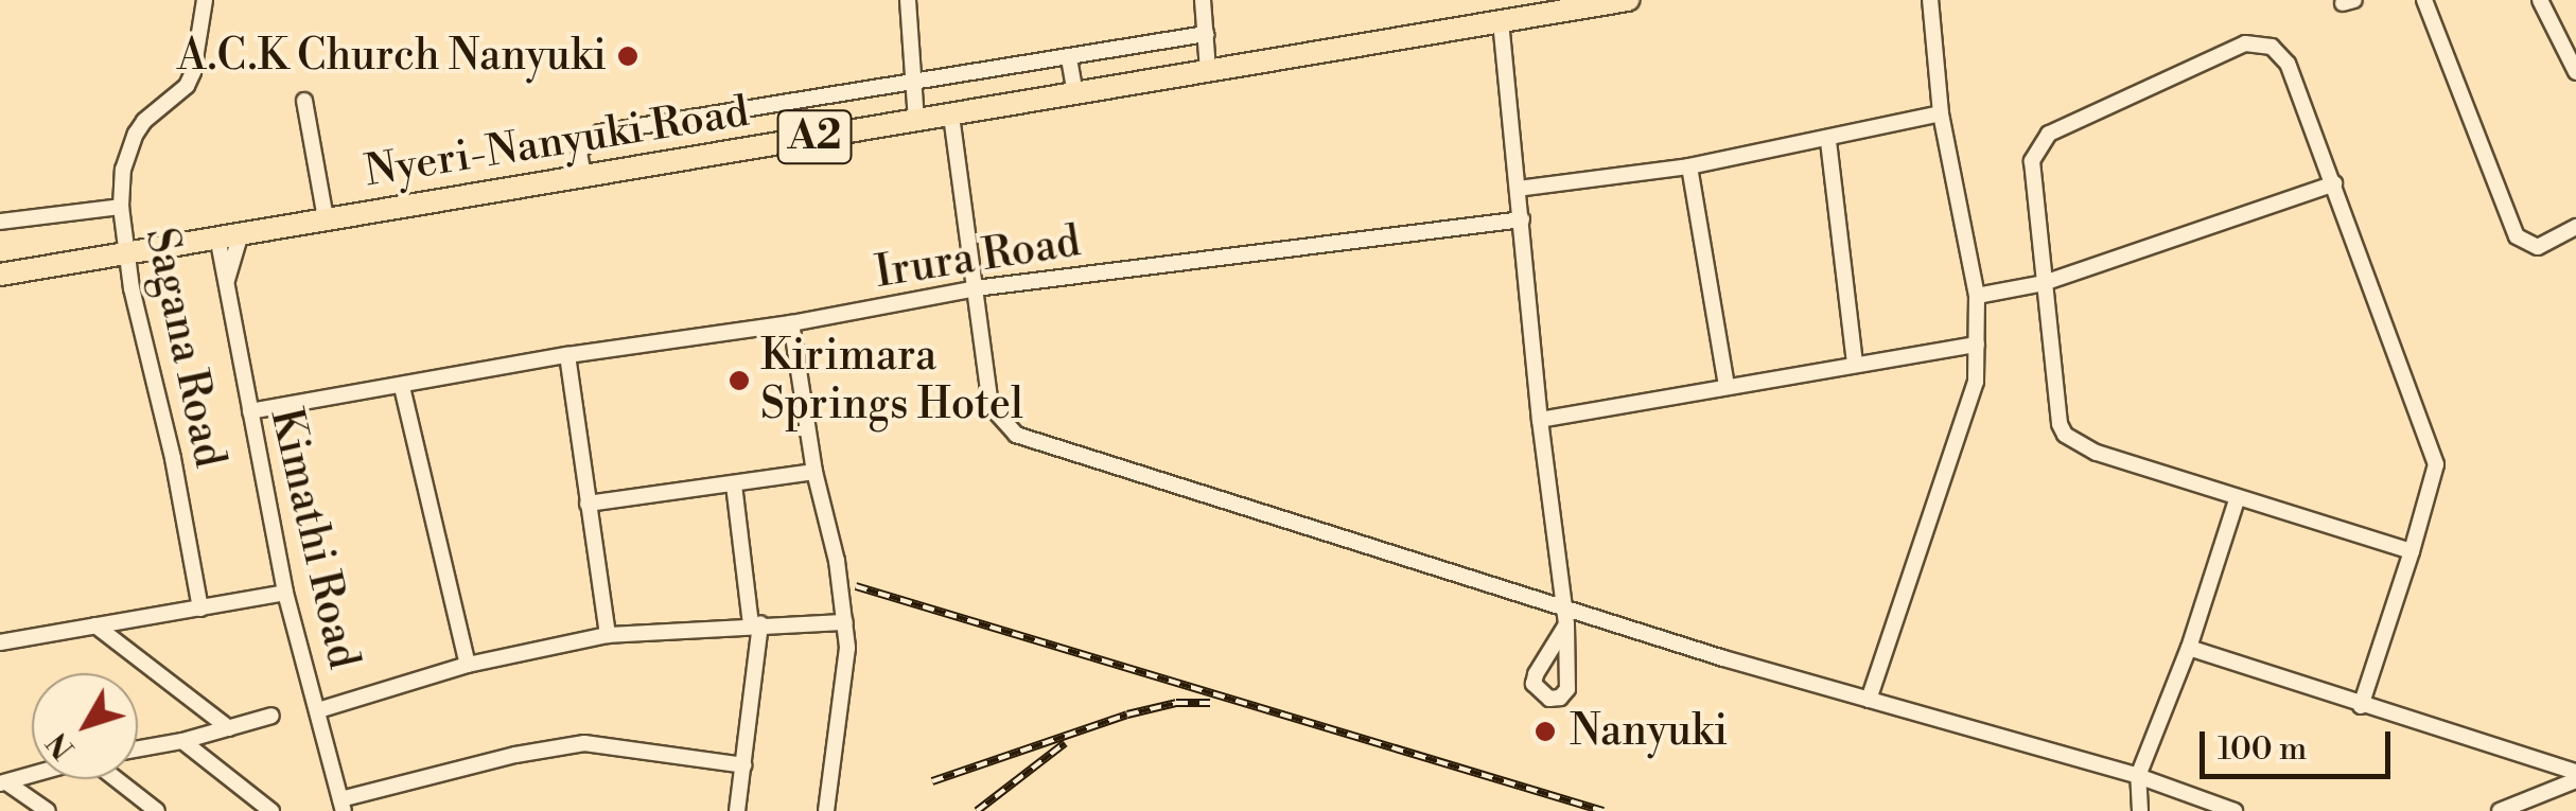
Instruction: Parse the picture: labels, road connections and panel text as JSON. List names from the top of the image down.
{
  "streets": {
    "highway": ["A2", "Nyeri-Nanyuki Road"],
    "street": ["Irura Road", "Sagana Road", "Kimathi Road"]
  },
  "crossings": [
    ["Nyeri-Nanyuki Road", "Sagana Road"],
    ["Nyeri-Nanyuki Road", "Kimathi Road"],
    ["Irura Road", "Kimathi Road"]
  ],
  "places": ["A.C.K Church Nanyuki", "Kirimara Springs Hotel", "Nanyuki"],
  "scale_bar": "100 m",
  "north": "bottom left"
}
